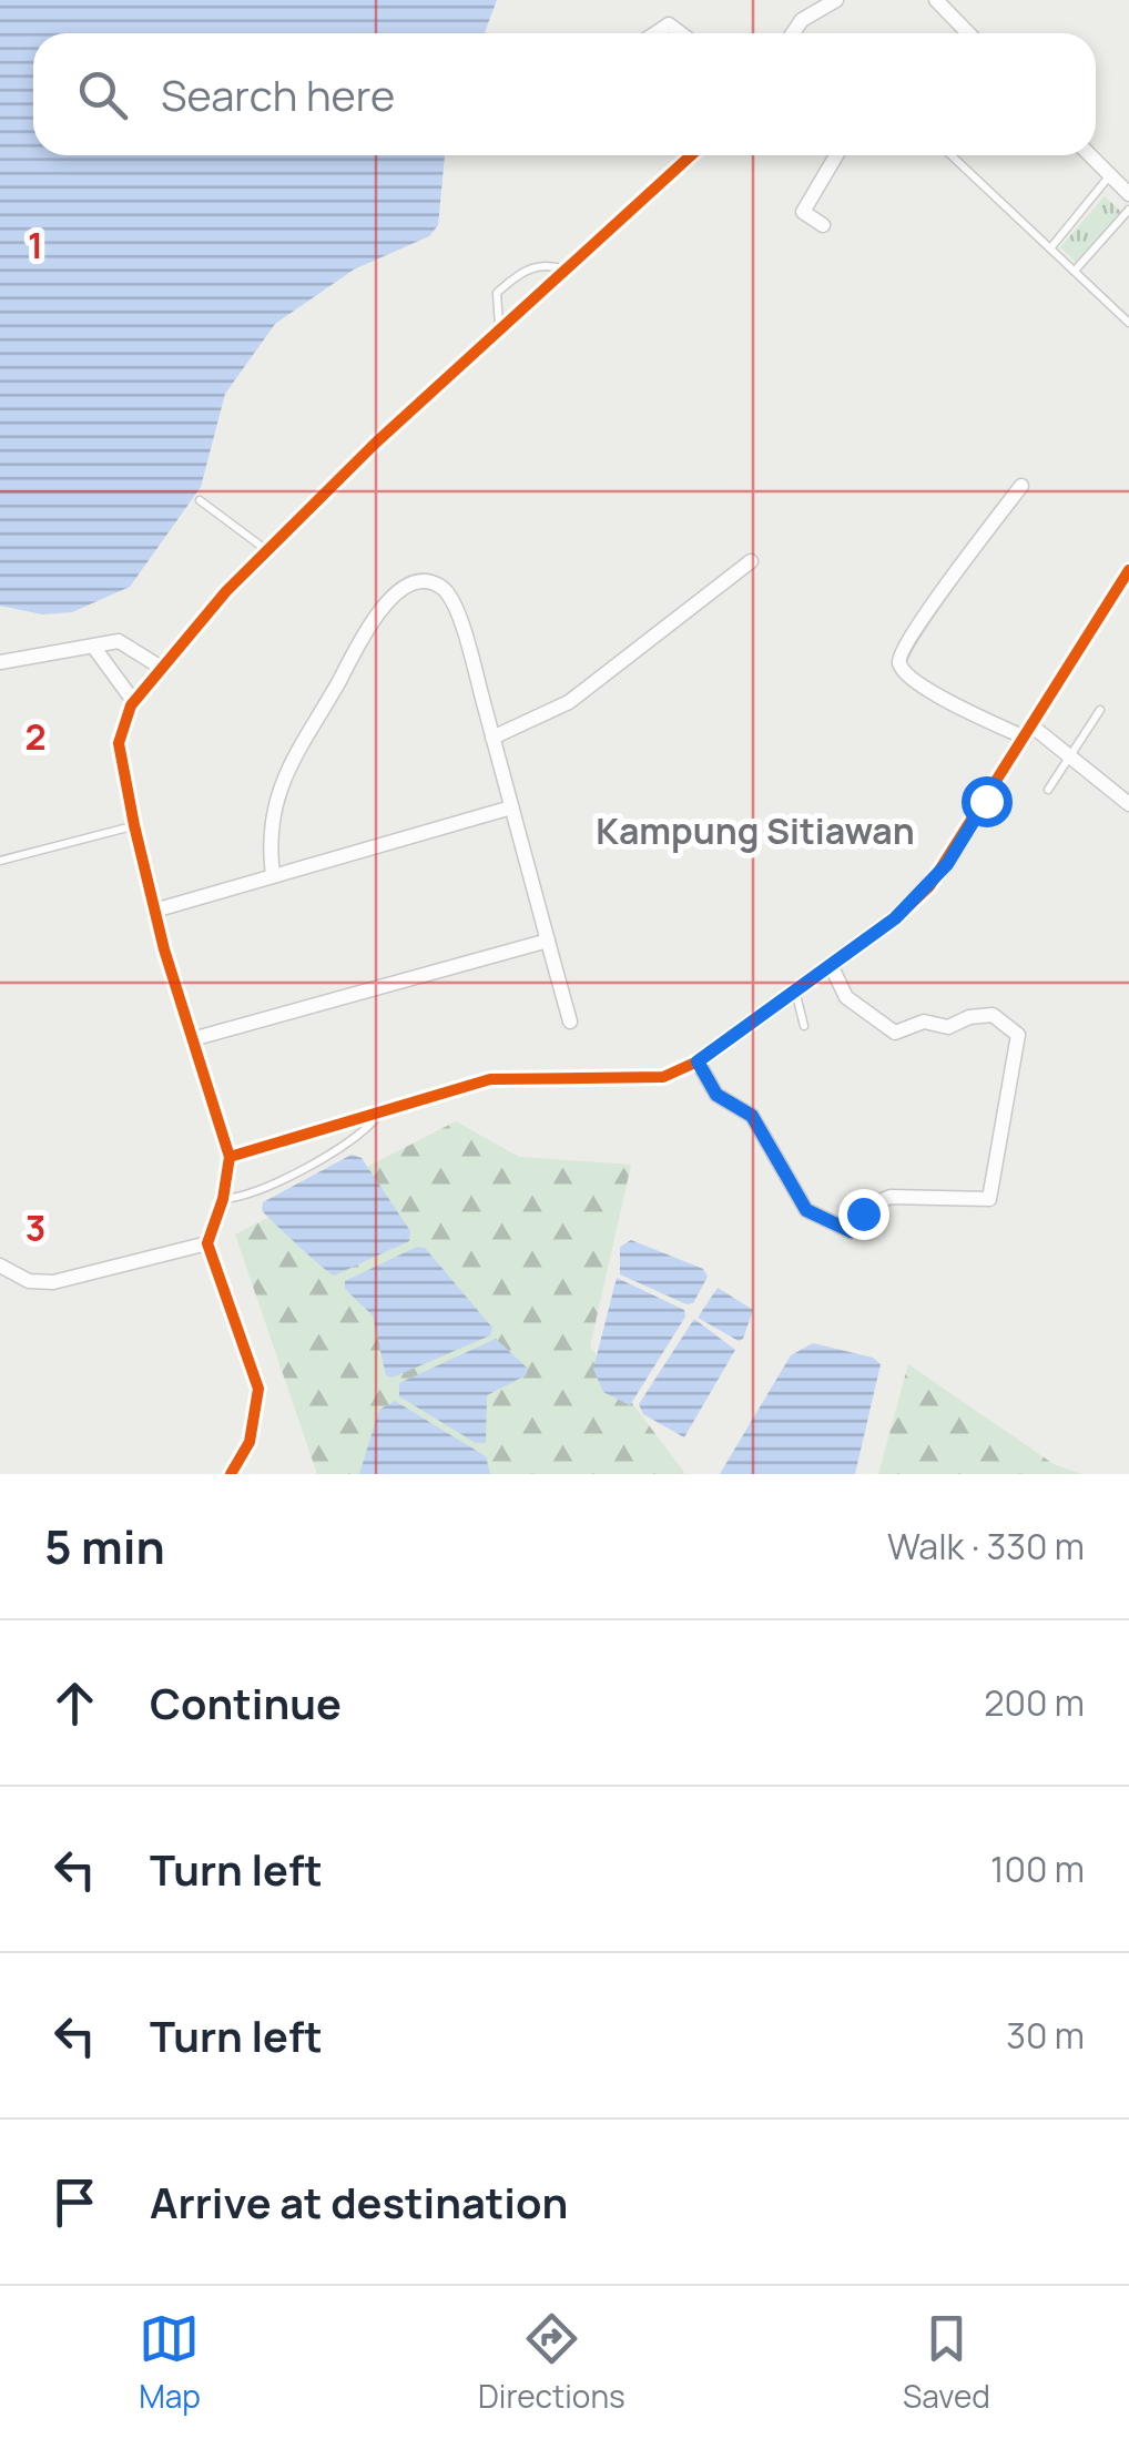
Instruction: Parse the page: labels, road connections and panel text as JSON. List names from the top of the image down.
{
  "districts": ["Kampung Sitiawan"],
  "page": {
    "search": "Search here",
    "heading": ["5 min", "Walk · 330 m"],
    "list": [
      ["Continue", "200 m"],
      ["Turn left", "100 m"],
      ["Turn left", "30 m"],
      "Arrive at destination"
    ],
    "nav": ["Map", "Directions", "Saved"]
  },
  "grid": {
    "rows": ["1", "2", "3"]
  }
}
